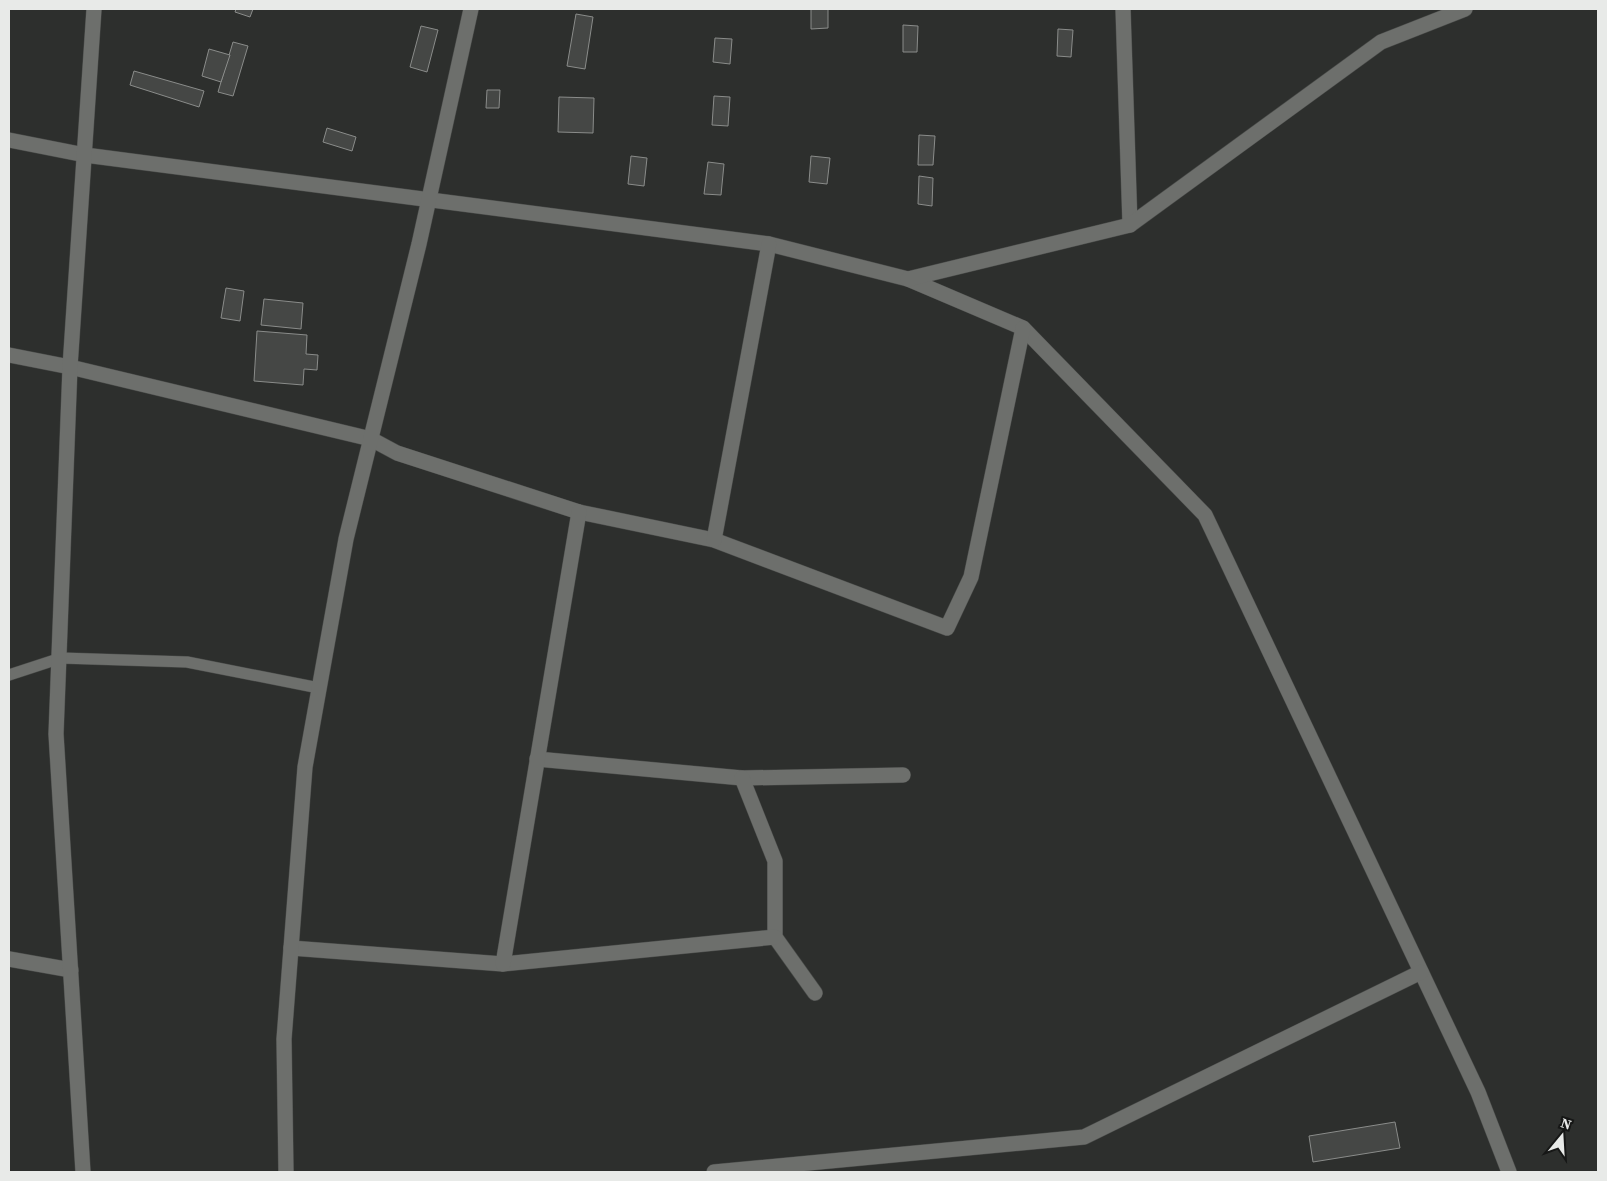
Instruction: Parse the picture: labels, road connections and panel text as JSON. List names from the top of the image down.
{
  "north": "top"
}
